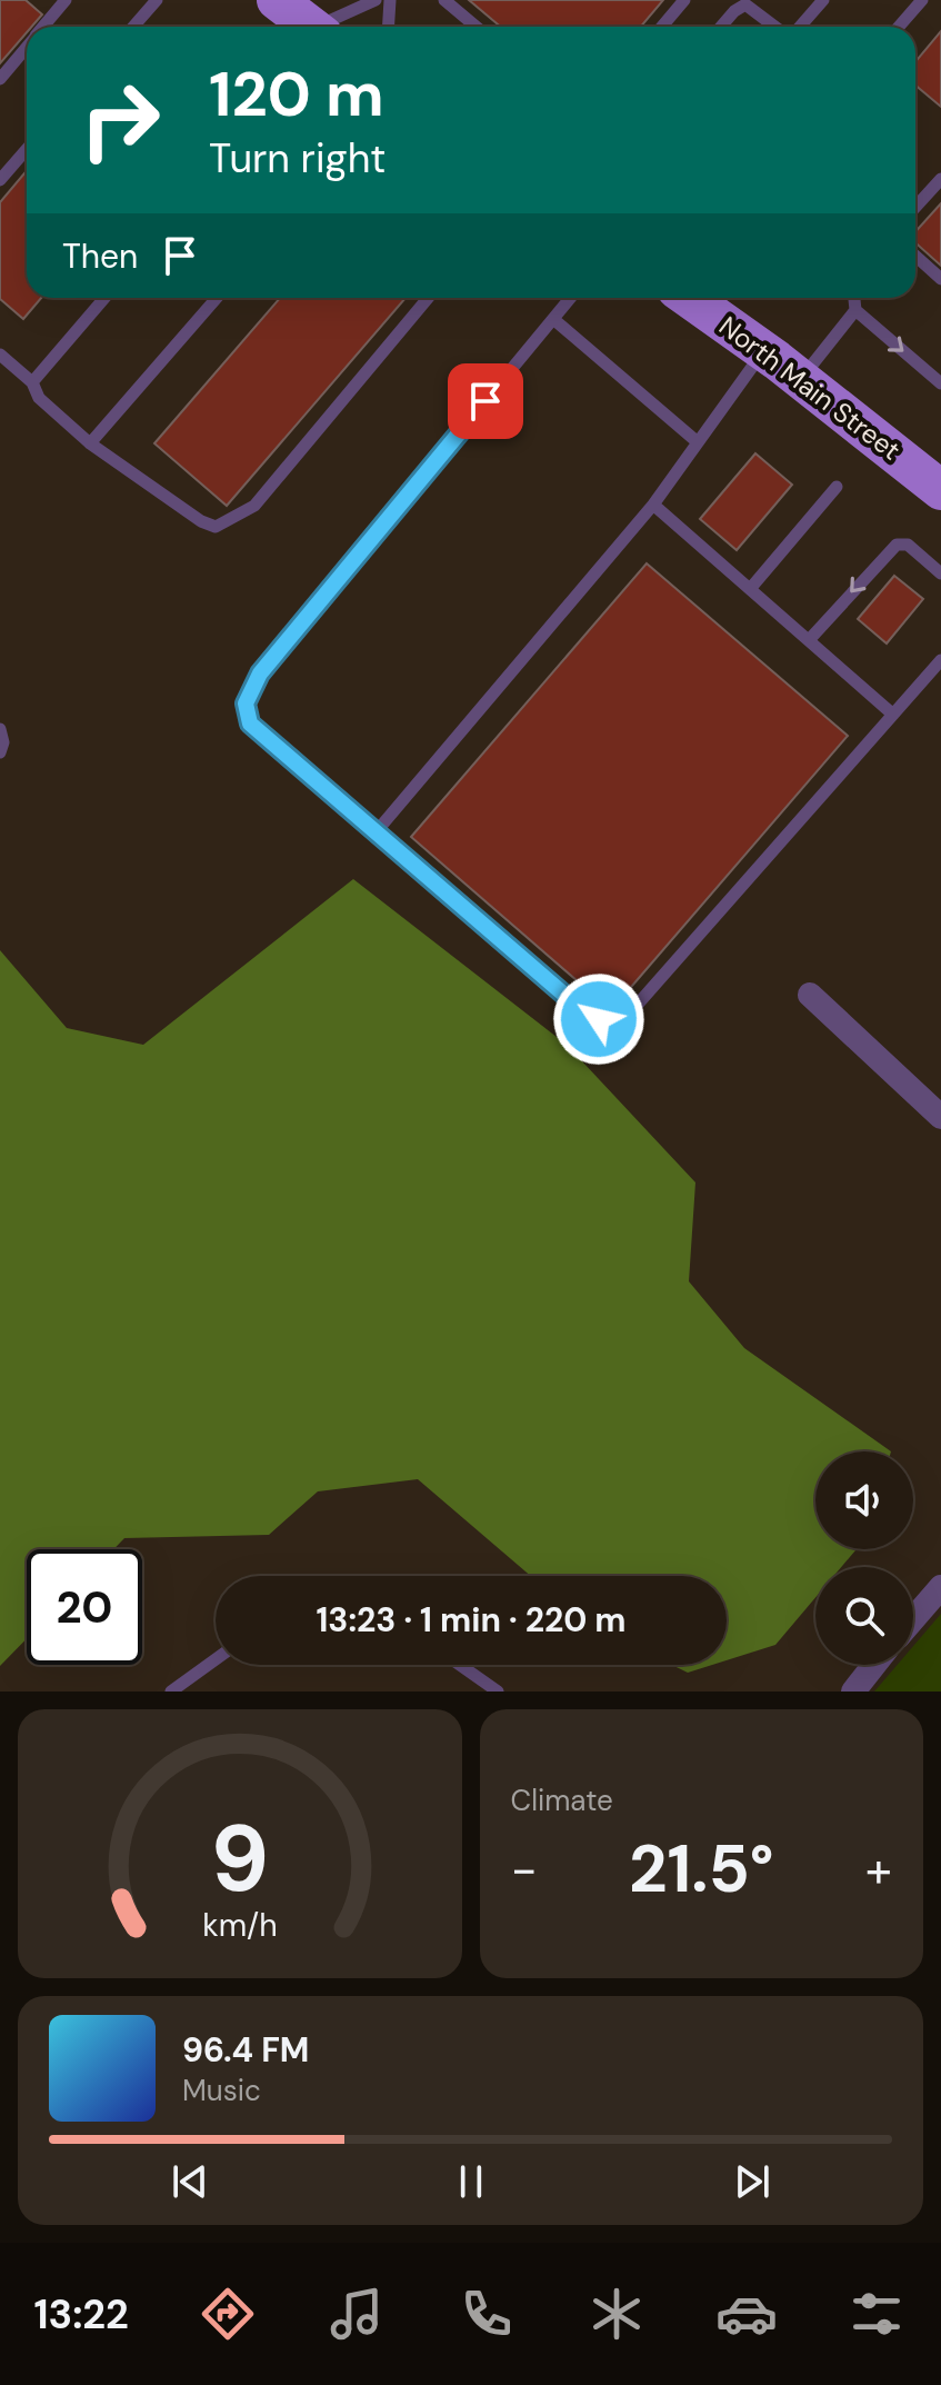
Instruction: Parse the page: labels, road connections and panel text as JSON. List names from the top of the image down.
{
  "streets": {
    "main road": ["North Main Street"]
  },
  "page": {
    "turn": ["120 m", "Turn right"],
    "then": "Then",
    "limit": "20",
    "trip": "13:23 · 1 min · 220 m",
    "tile": "Climate",
    "heat": ["−", "21.5°", "+"],
    "song": ["96.4 FM", "Music"],
    "tabs": "13:22",
    "gauge": ["9", "km/h"]
  }
}
